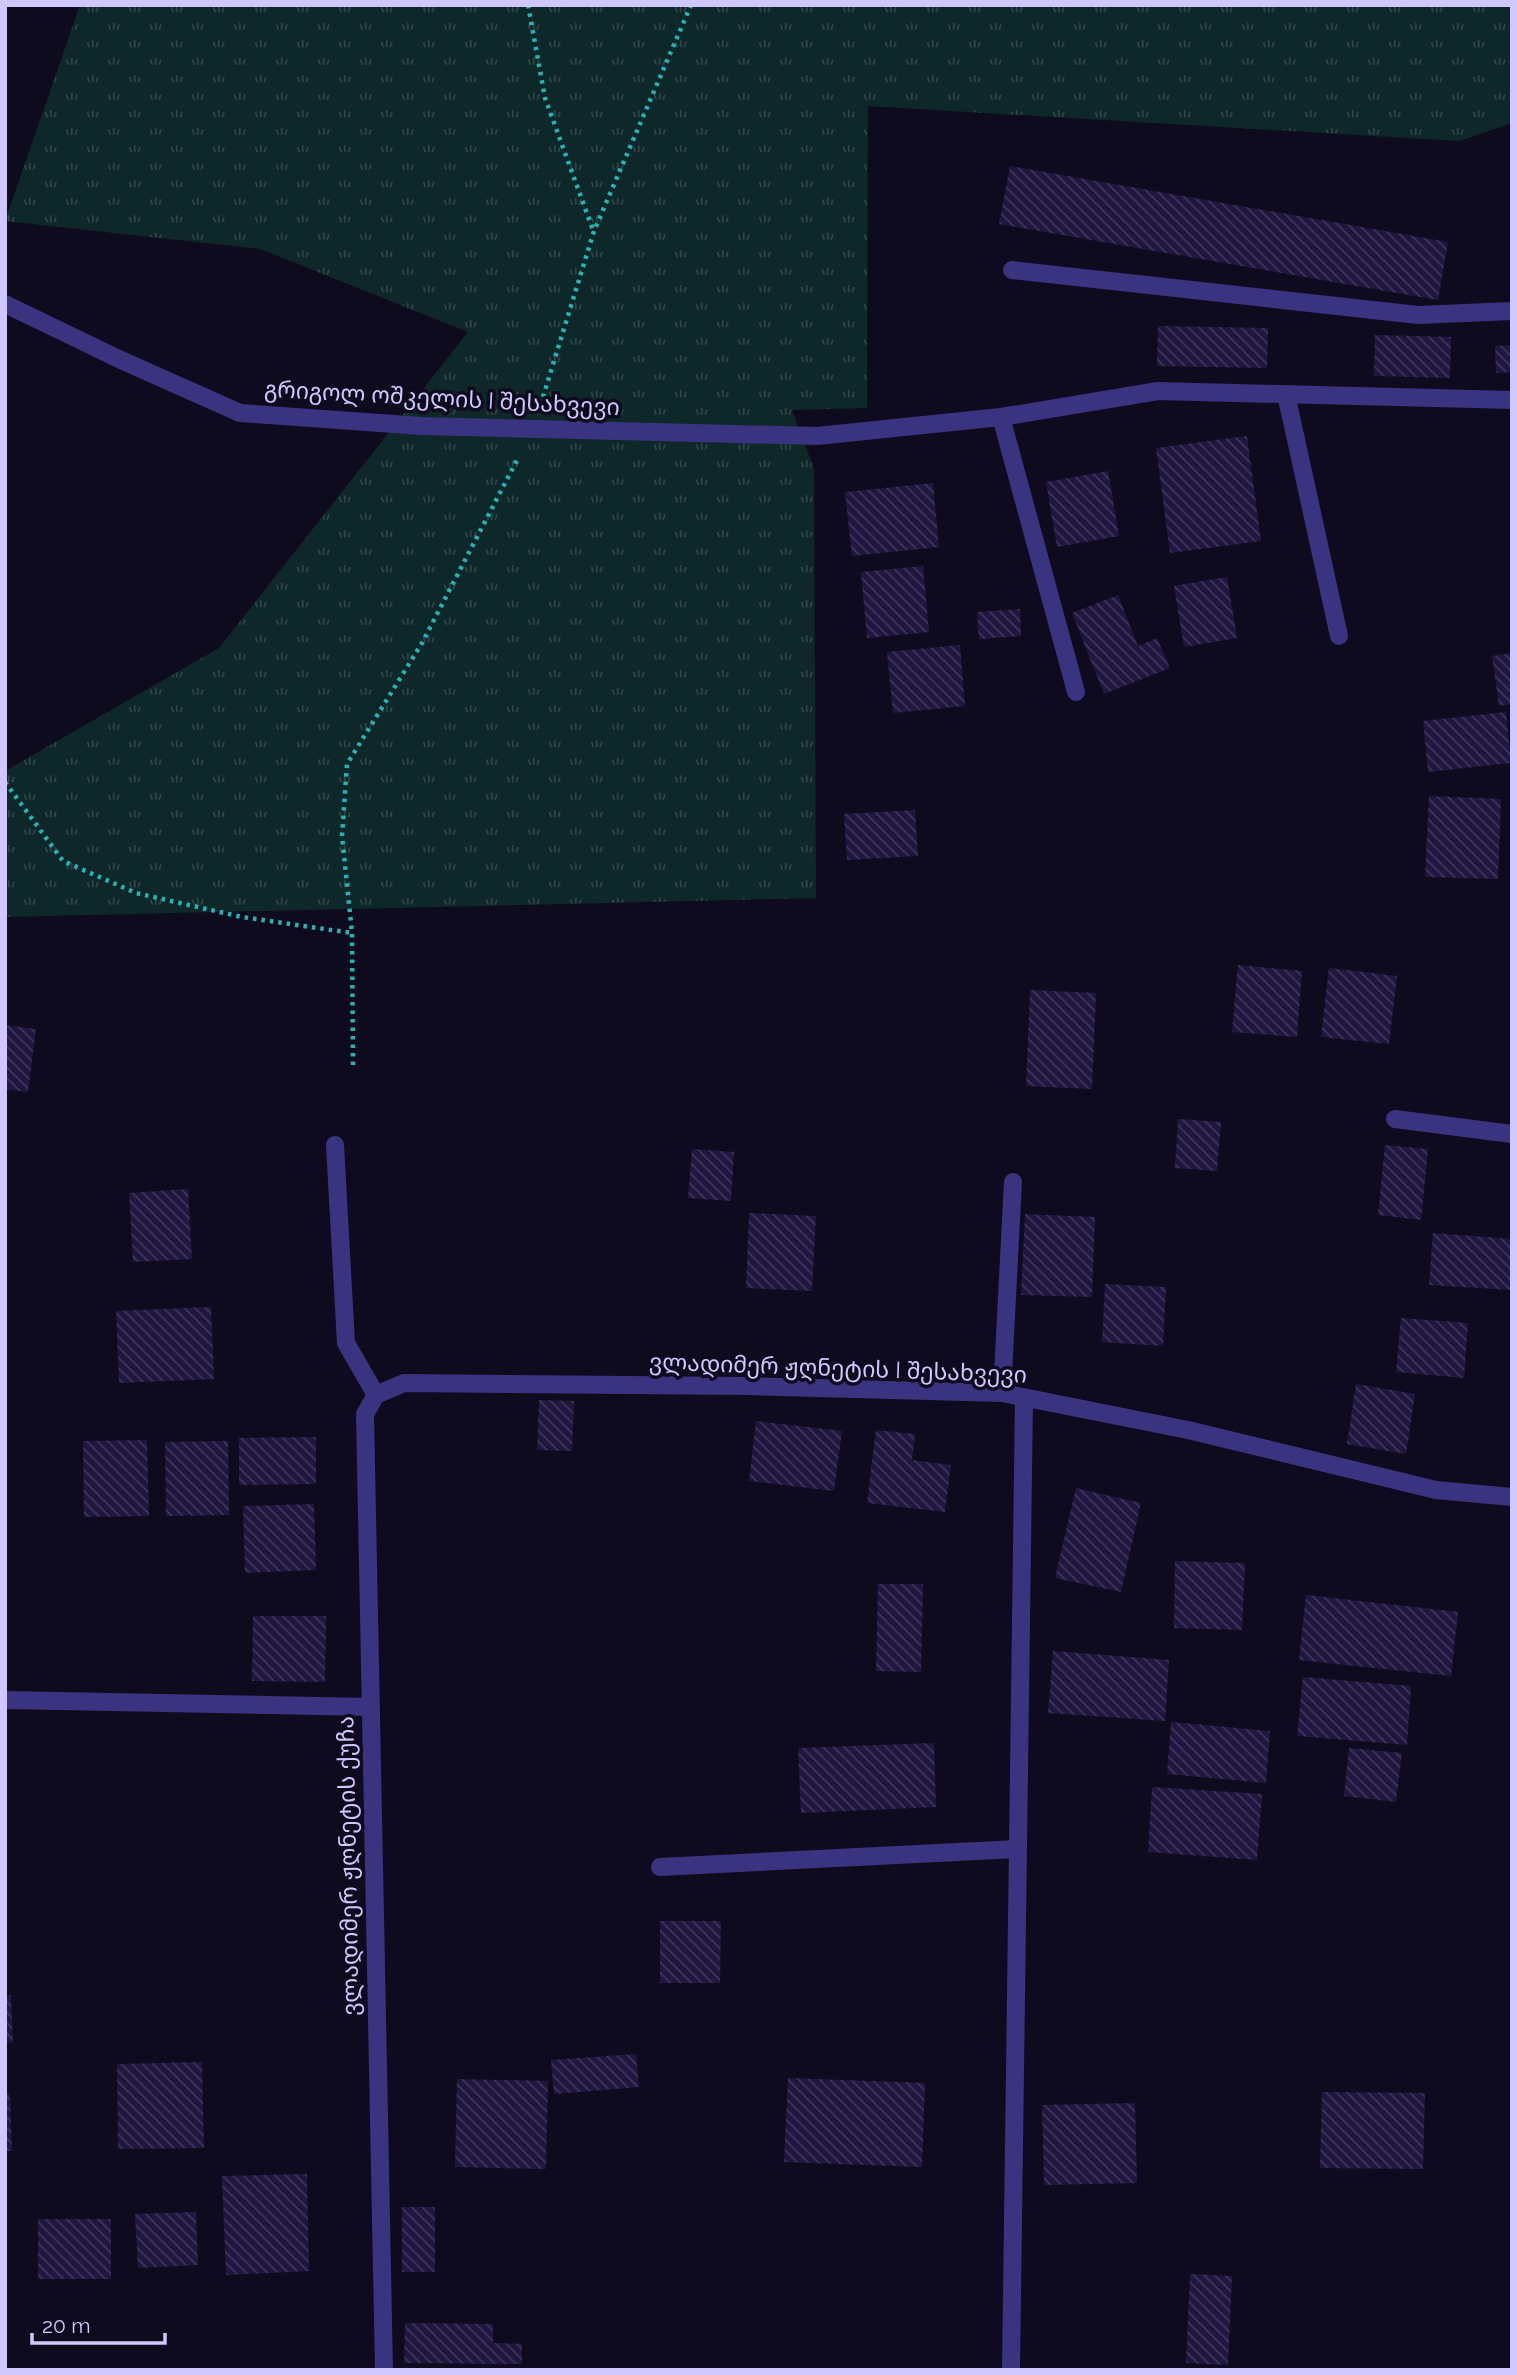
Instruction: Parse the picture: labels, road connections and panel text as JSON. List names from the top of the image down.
{
  "streets": {
    "street": ["გრიგოლ ოშკელის I შესახვევი", "ვლადიმერ ჟღნეტის I შესახვევი", "ვლადიმერ ჟღნეტის ქუჩა"]
  },
  "crossings": [
    ["ვლადიმერ ჟღნეტის I შესახვევი", "ვლადიმერ ჟღნეტის ქუჩა"]
  ],
  "scale_bar": "20 m"
}
